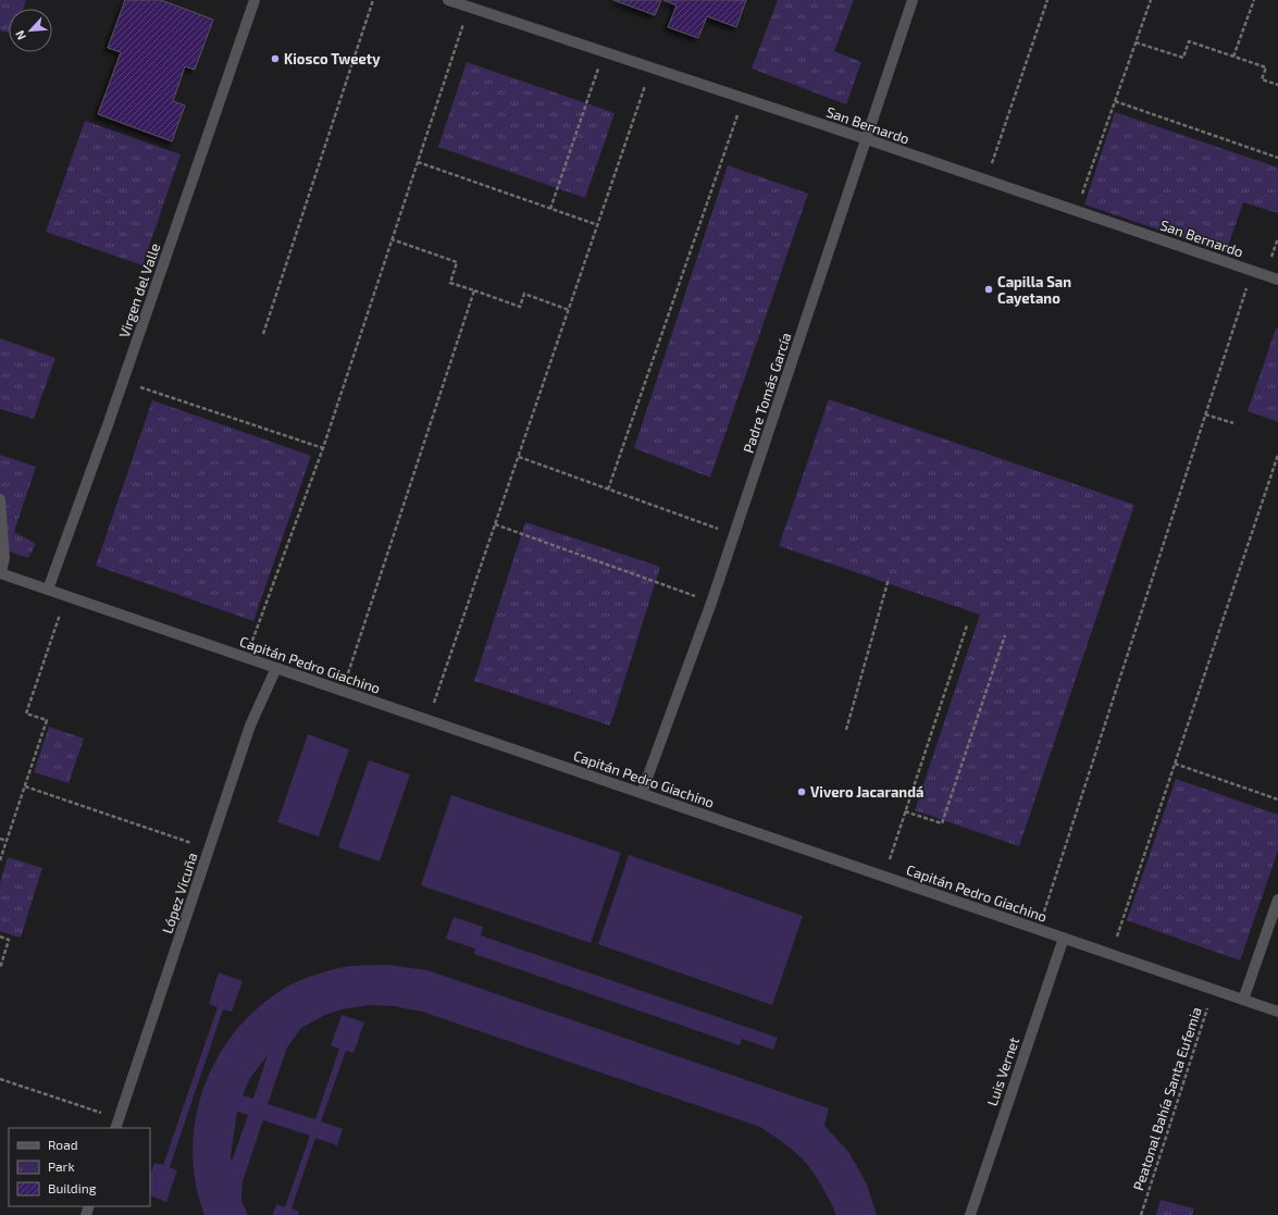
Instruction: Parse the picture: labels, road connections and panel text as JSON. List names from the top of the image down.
{
  "streets": {
    "street": [
      "San Bernardo",
      "Virgen del Valle",
      "Padre Tomás García",
      "Capitán Pedro Giachino",
      "López Vicuña",
      "Luis Vernet"
    ],
    "path": ["Peatonal Bahía Santa Eufemia"]
  },
  "crossings": [
    ["San Bernardo", "Padre Tomás García"],
    ["Virgen del Valle", "Capitán Pedro Giachino"],
    ["Padre Tomás García", "Capitán Pedro Giachino"],
    ["Capitán Pedro Giachino", "López Vicuña"],
    ["Capitán Pedro Giachino", "Luis Vernet"],
    ["Capitán Pedro Giachino", "Peatonal Bahía Santa Eufemia"]
  ],
  "places": ["Kiosco Tweety", "Capilla San Cayetano", "Vivero Jacarandá"],
  "legend": ["Road", "Park", "Building"],
  "north": "bottom left"
}
